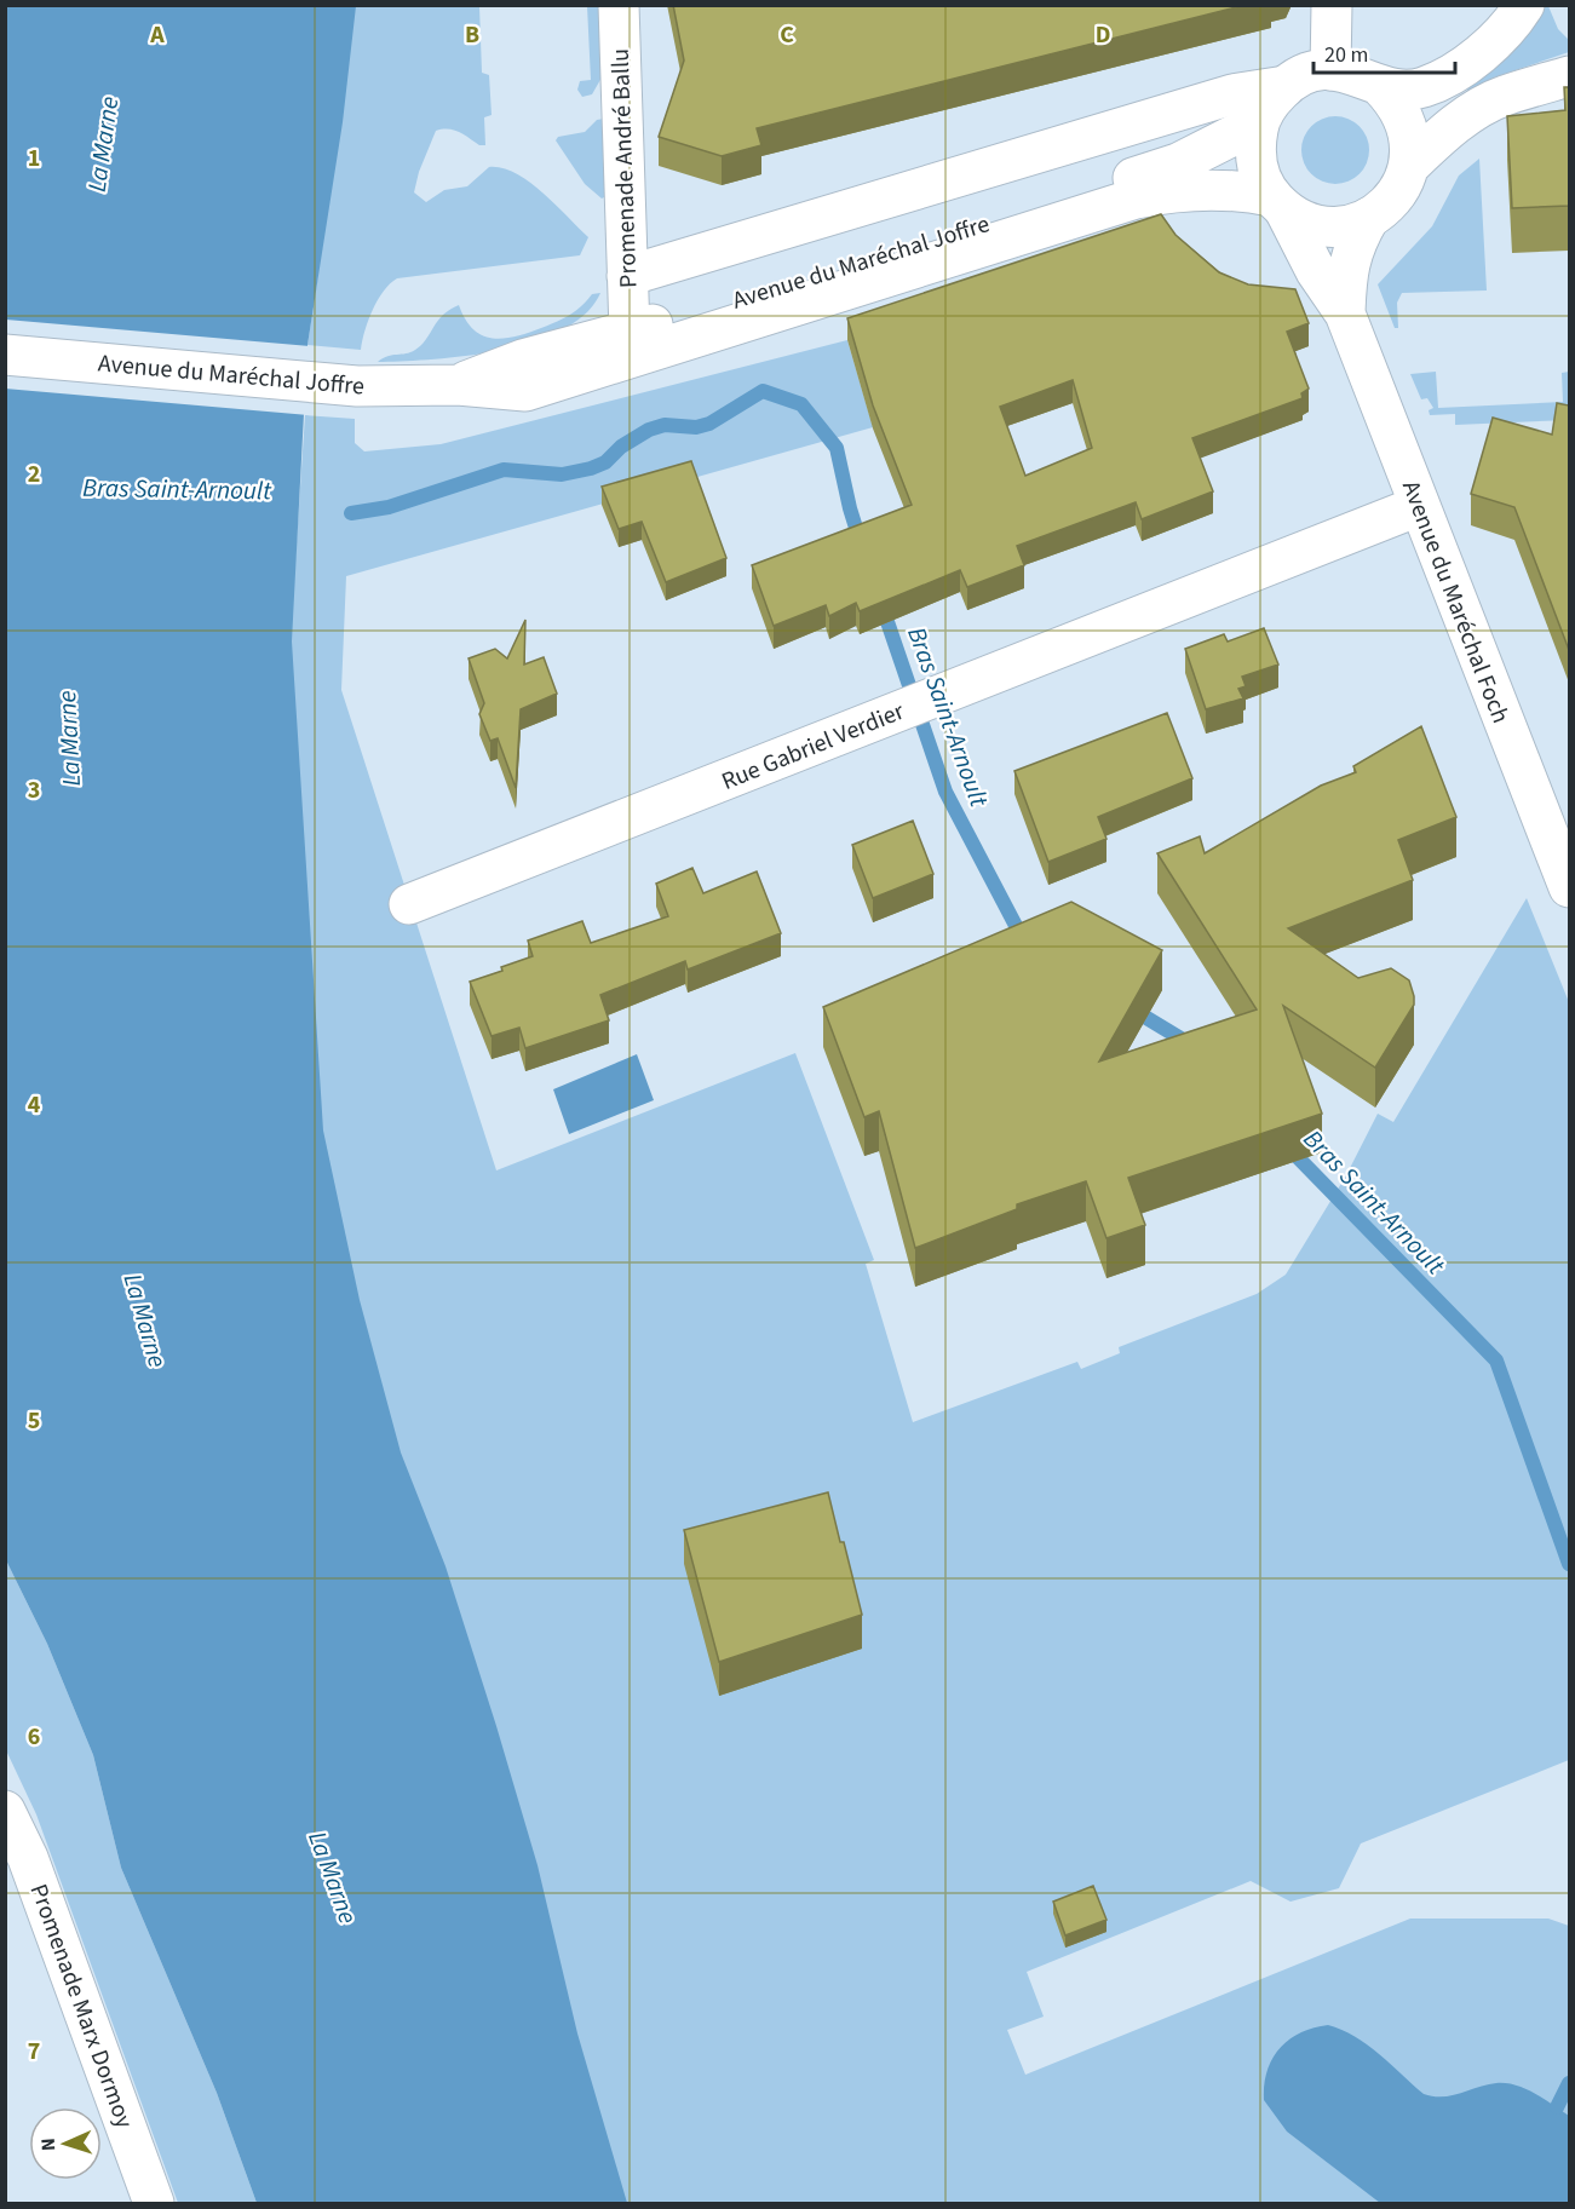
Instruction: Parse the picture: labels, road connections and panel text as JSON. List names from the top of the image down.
{
  "streets": {
    "street": [
      "Promenade André Ballu",
      "Avenue du Maréchal Joffre",
      "Avenue du Maréchal Foch",
      "Rue Gabriel Verdier",
      "Promenade Marx Dormoy"
    ]
  },
  "crossings": [
    ["Promenade André Ballu", "Avenue du Maréchal Joffre"],
    ["Avenue du Maréchal Joffre", "Avenue du Maréchal Foch"],
    ["Avenue du Maréchal Foch", "Rue Gabriel Verdier"]
  ],
  "water": ["La Marne", "Bras Saint-Arnoult"],
  "scale_bar": "20 m",
  "north": "left",
  "grid": {
    "columns": [
      "A",
      "B",
      "C",
      "D"
    ],
    "rows": [
      "1",
      "2",
      "3",
      "4",
      "5",
      "6",
      "7"
    ]
  }
}
